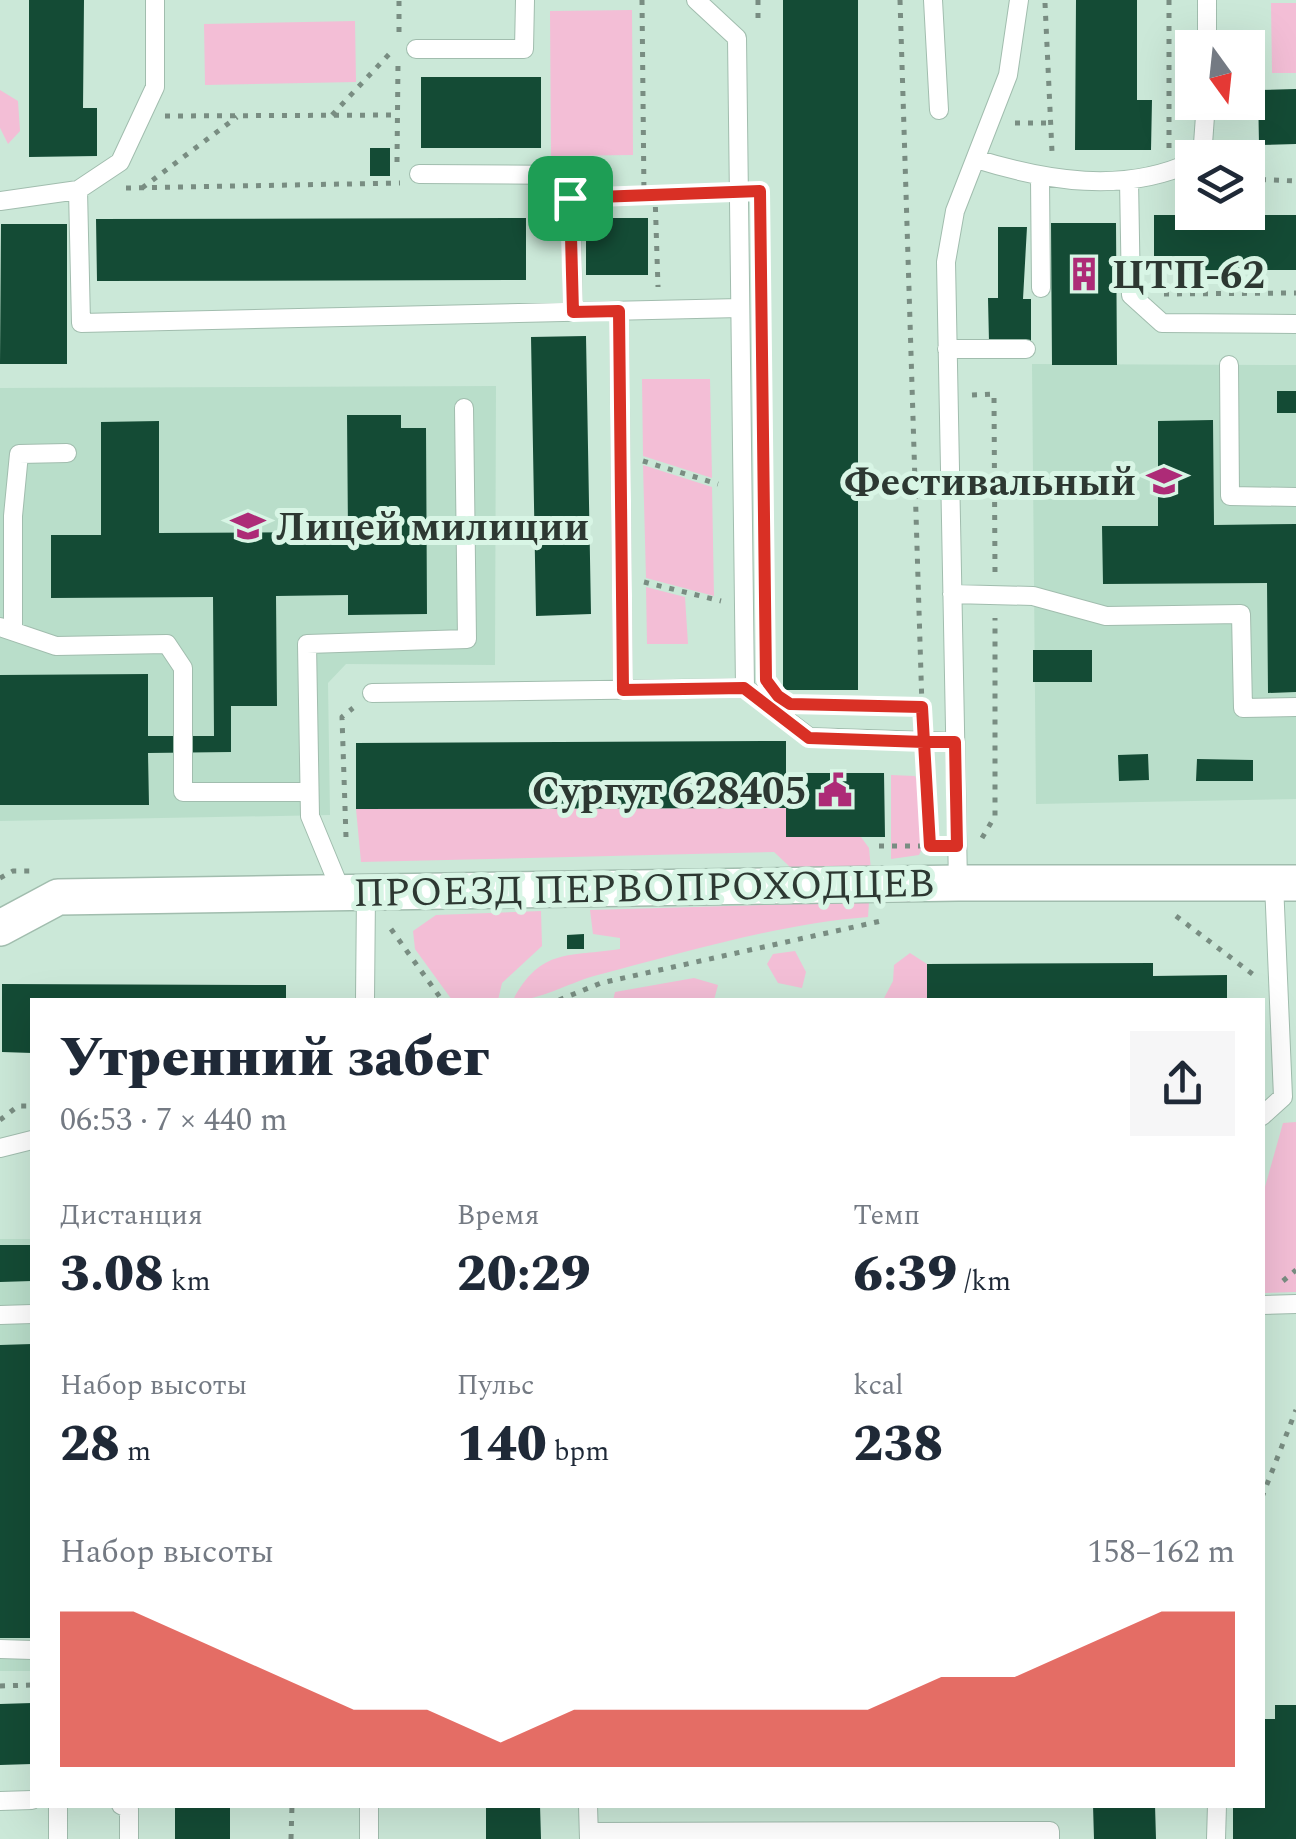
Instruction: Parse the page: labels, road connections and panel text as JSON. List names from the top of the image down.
{
  "streets": {
    "street": ["ПРОЕЗД ПЕРВОПРОХОДЦЕВ"]
  },
  "places": {
    "building": ["ЦТП-62"],
    "school or university": ["Фестивальный", "Лицей милиции"],
    "public building": ["Сургут 628405"]
  },
  "north": "bottom",
  "page": {
    "heading": ["Утренний забег", "06:53 · 7 × 440 m"],
    "stats": [
      ["Дистанция", "3.08 km"],
      ["Время", "20:29"],
      ["Темп", "6:39 /km"],
      ["Набор высоты", "28 m"],
      ["Пульс", "140 bpm"],
      ["kcal", "238"]
    ],
    "chart": ["Набор высоты", "158–162 m"]
  }
}
